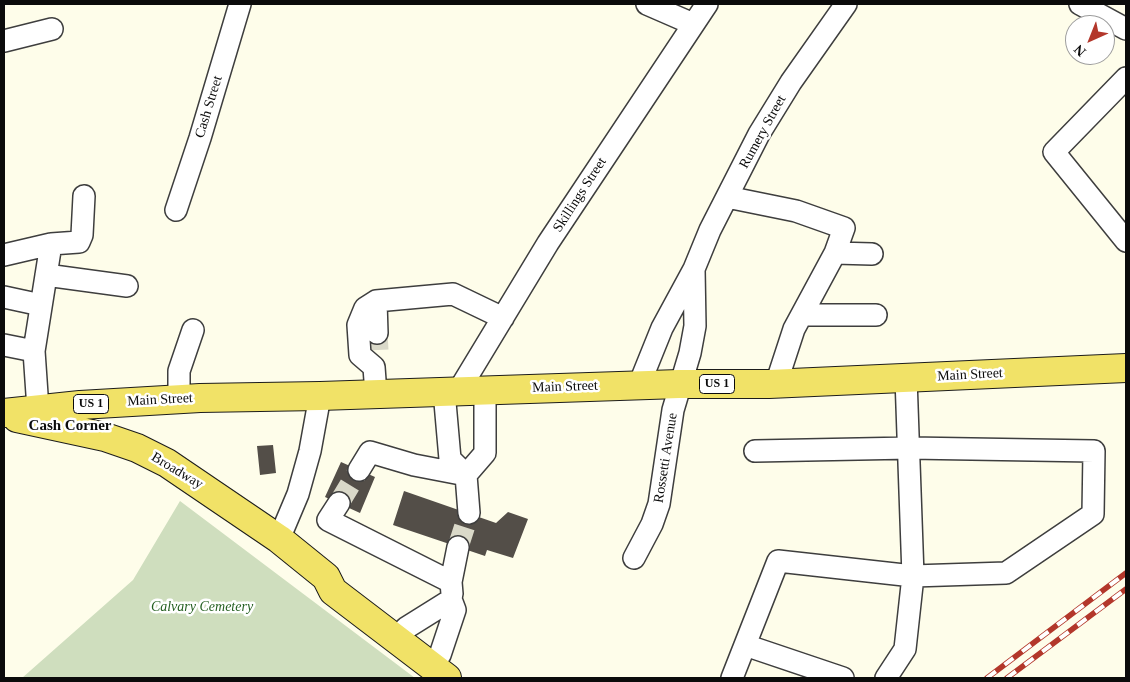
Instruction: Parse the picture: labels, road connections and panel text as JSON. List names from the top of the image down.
{
  "streets": {
    "main road": ["Main Street", "US 1", "Broadway"],
    "street": [
      "Cash Street",
      "Rumery Street",
      "Skillings Street",
      "Rossetti Avenue"
    ]
  },
  "crossings": [
    ["Rumery Street", "Main Street"],
    ["Rumery Street", "Rossetti Avenue"],
    ["Skillings Street", "Main Street"],
    ["Main Street", "Rossetti Avenue"],
    ["Main Street", "Broadway"]
  ],
  "districts": ["Cash Corner"],
  "parks": ["Calvary Cemetery"],
  "north": "bottom left"
}
